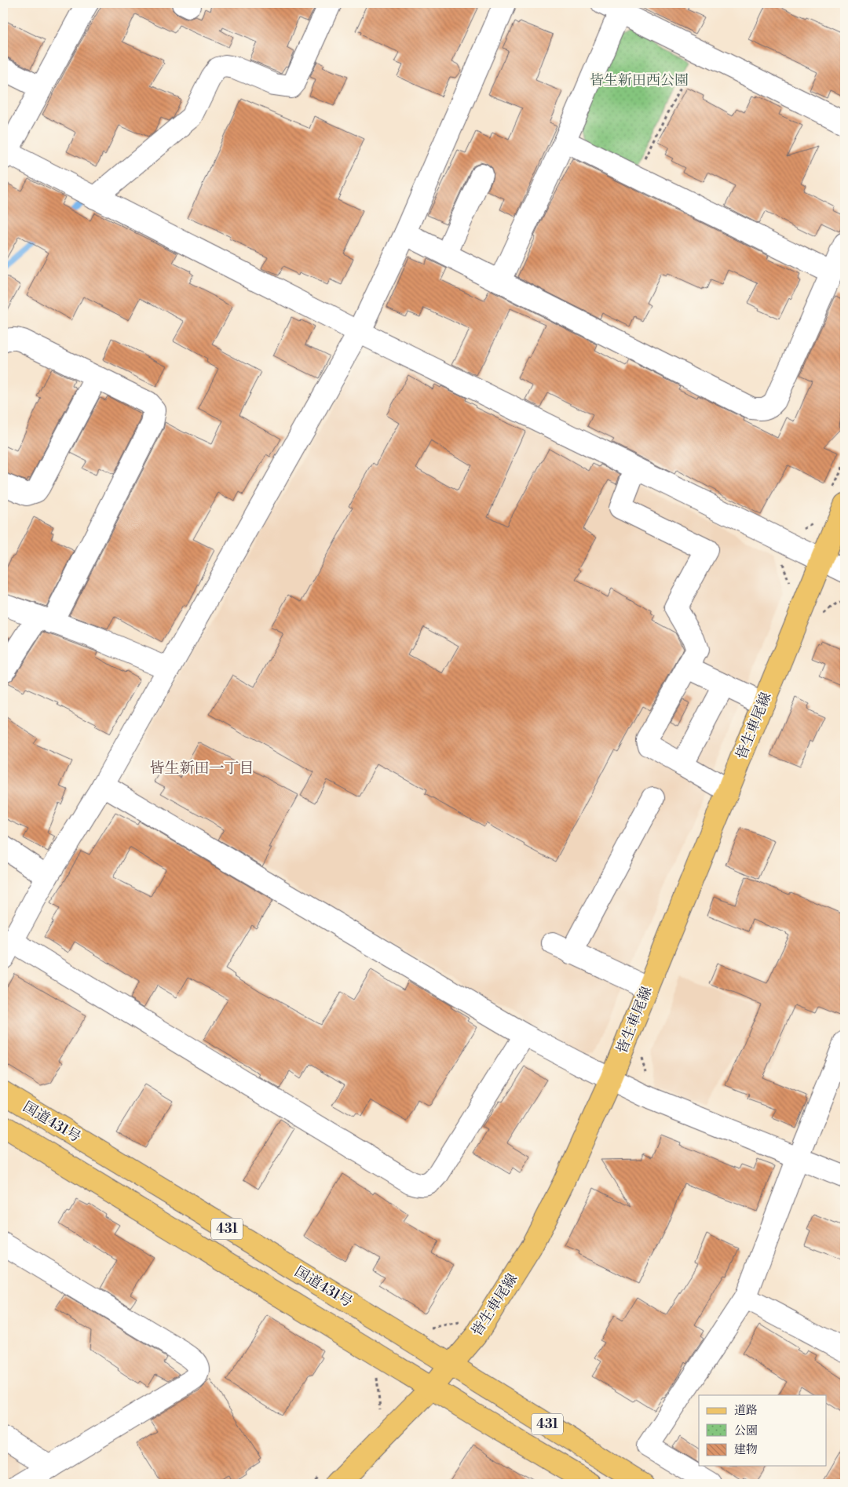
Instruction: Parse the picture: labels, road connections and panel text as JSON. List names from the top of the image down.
{
  "streets": {
    "main road": ["皆生車尾線", "国道431号", "431"]
  },
  "crossings": [
    ["皆生車尾線", "国道431号"]
  ],
  "districts": ["皆生新田一丁目"],
  "parks": ["皆生新田西公園"],
  "legend": ["道路", "公園", "建物"]
}
